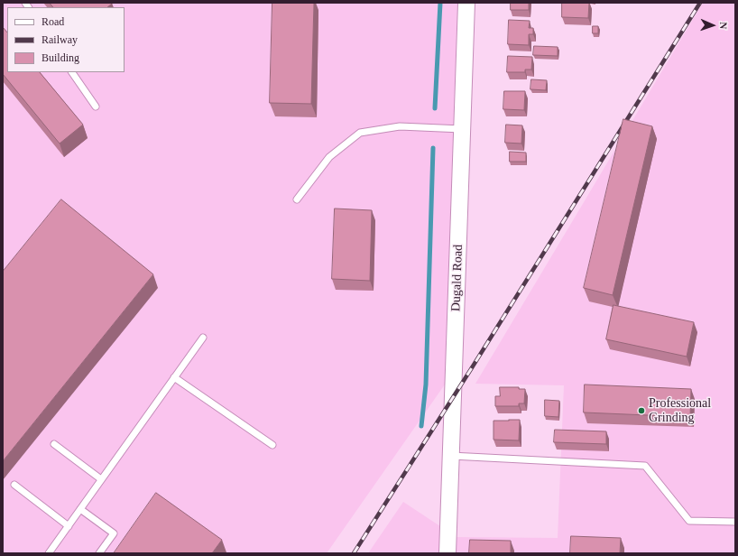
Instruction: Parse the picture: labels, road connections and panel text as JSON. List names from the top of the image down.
{
  "streets": {
    "street": ["Dugald Road"]
  },
  "places": ["Professional Grinding"],
  "legend": ["Road", "Railway", "Building"],
  "north": "right"
}
